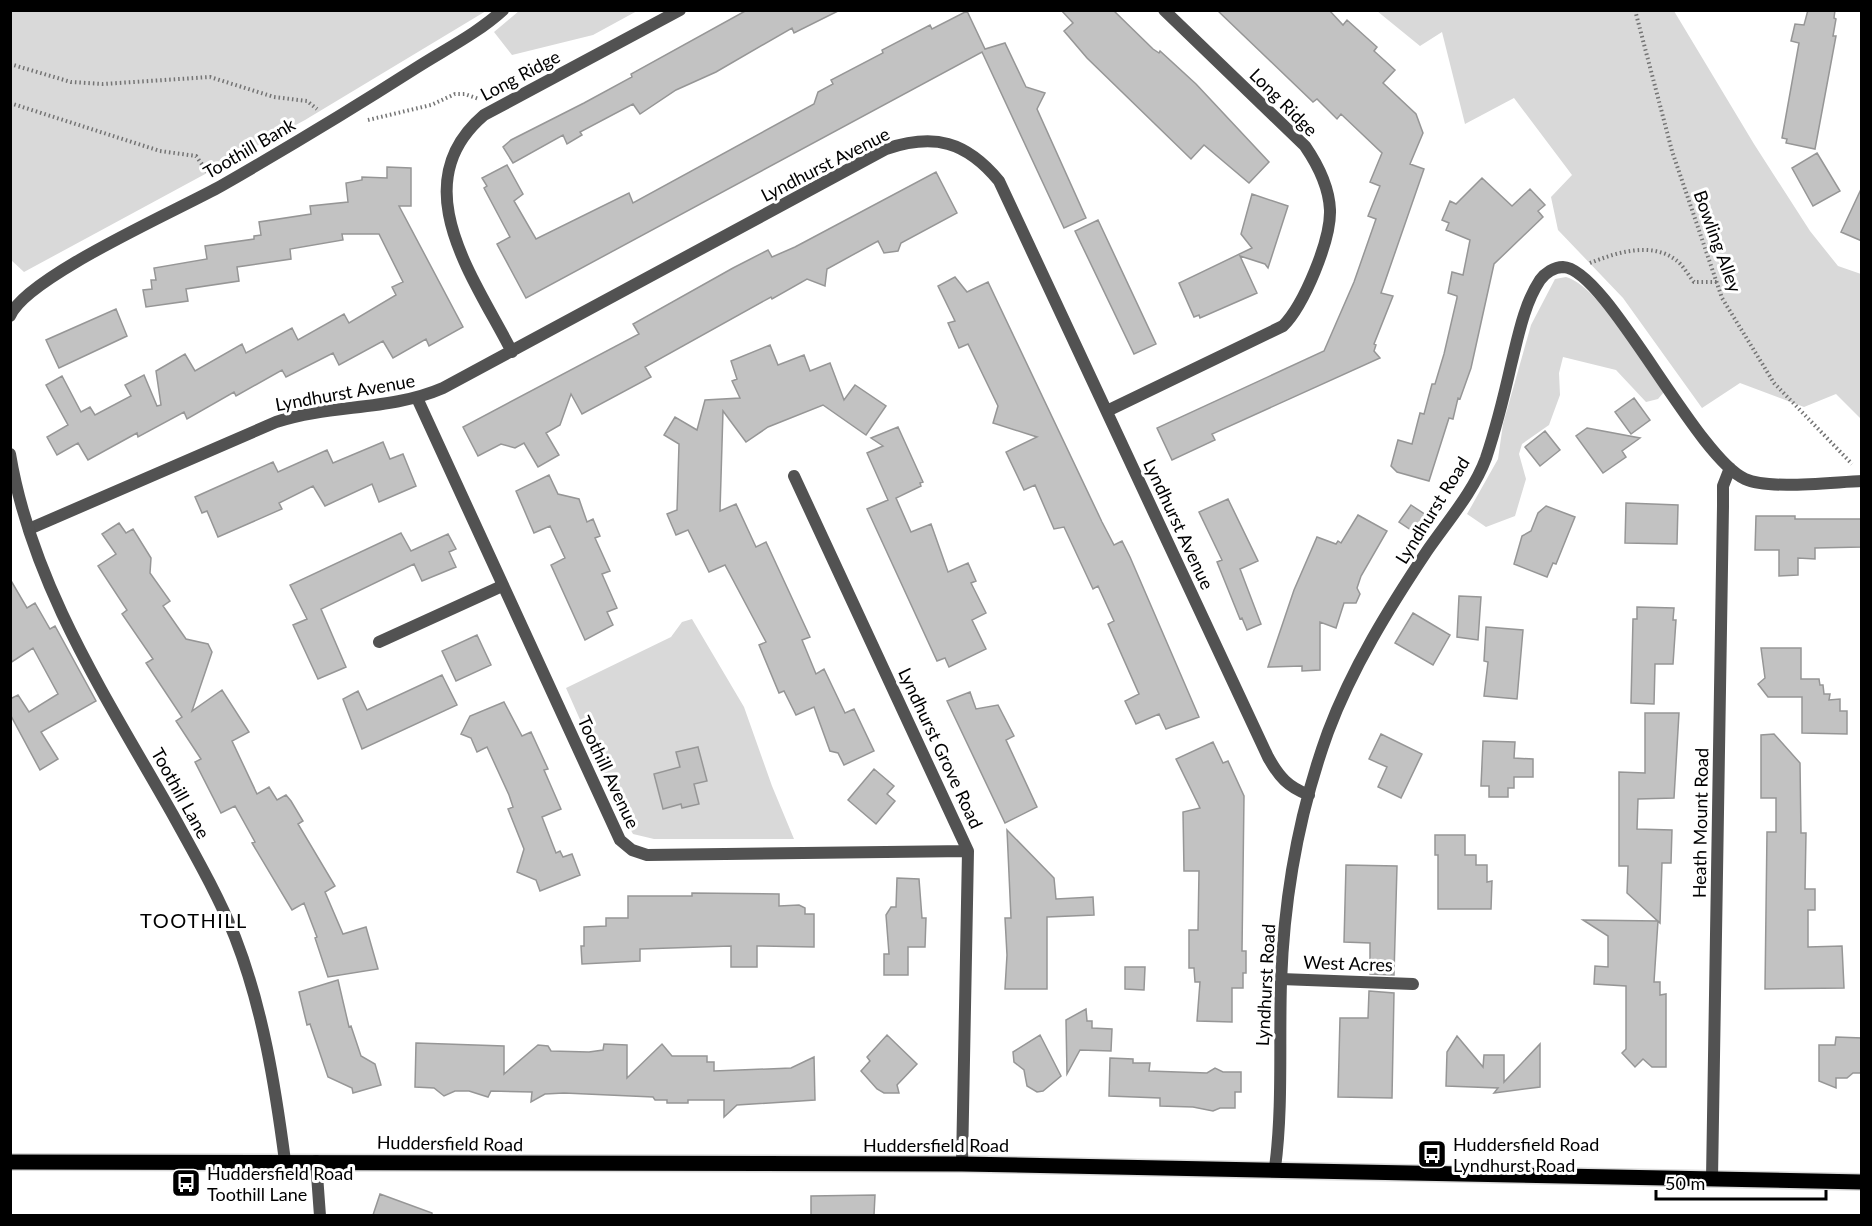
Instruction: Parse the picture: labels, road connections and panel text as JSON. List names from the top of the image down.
{
  "streets": {
    "main road": ["Huddersfield Road"],
    "street": [
      "Long Ridge",
      "Toothill Bank",
      "Lyndhurst Avenue",
      "Lyndhurst Road",
      "Lyndhurst Grove Road",
      "Toothill Avenue",
      "Toothill Lane",
      "Heath Mount Road",
      "West Acres"
    ],
    "path": ["Bowling Alley"]
  },
  "crossings": [
    ["Long Ridge", "Lyndhurst Avenue"],
    ["Lyndhurst Avenue", "Lyndhurst Road"],
    ["Lyndhurst Avenue", "Toothill Avenue"],
    ["Lyndhurst Avenue", "Toothill Lane"],
    ["Lyndhurst Road", "West Acres"],
    ["Lyndhurst Road", "Huddersfield Road"],
    ["Lyndhurst Grove Road", "Toothill Avenue"],
    ["Lyndhurst Grove Road", "Huddersfield Road"],
    ["Toothill Lane", "Huddersfield Road"],
    ["Heath Mount Road", "Huddersfield Road"]
  ],
  "districts": ["TOOTHILL"],
  "places": {
    "bus stop": ["Huddersfield Road Lyndhurst Road", "Huddersfield Road Toothill Lane"]
  },
  "scale_bar": "50 m"
}
